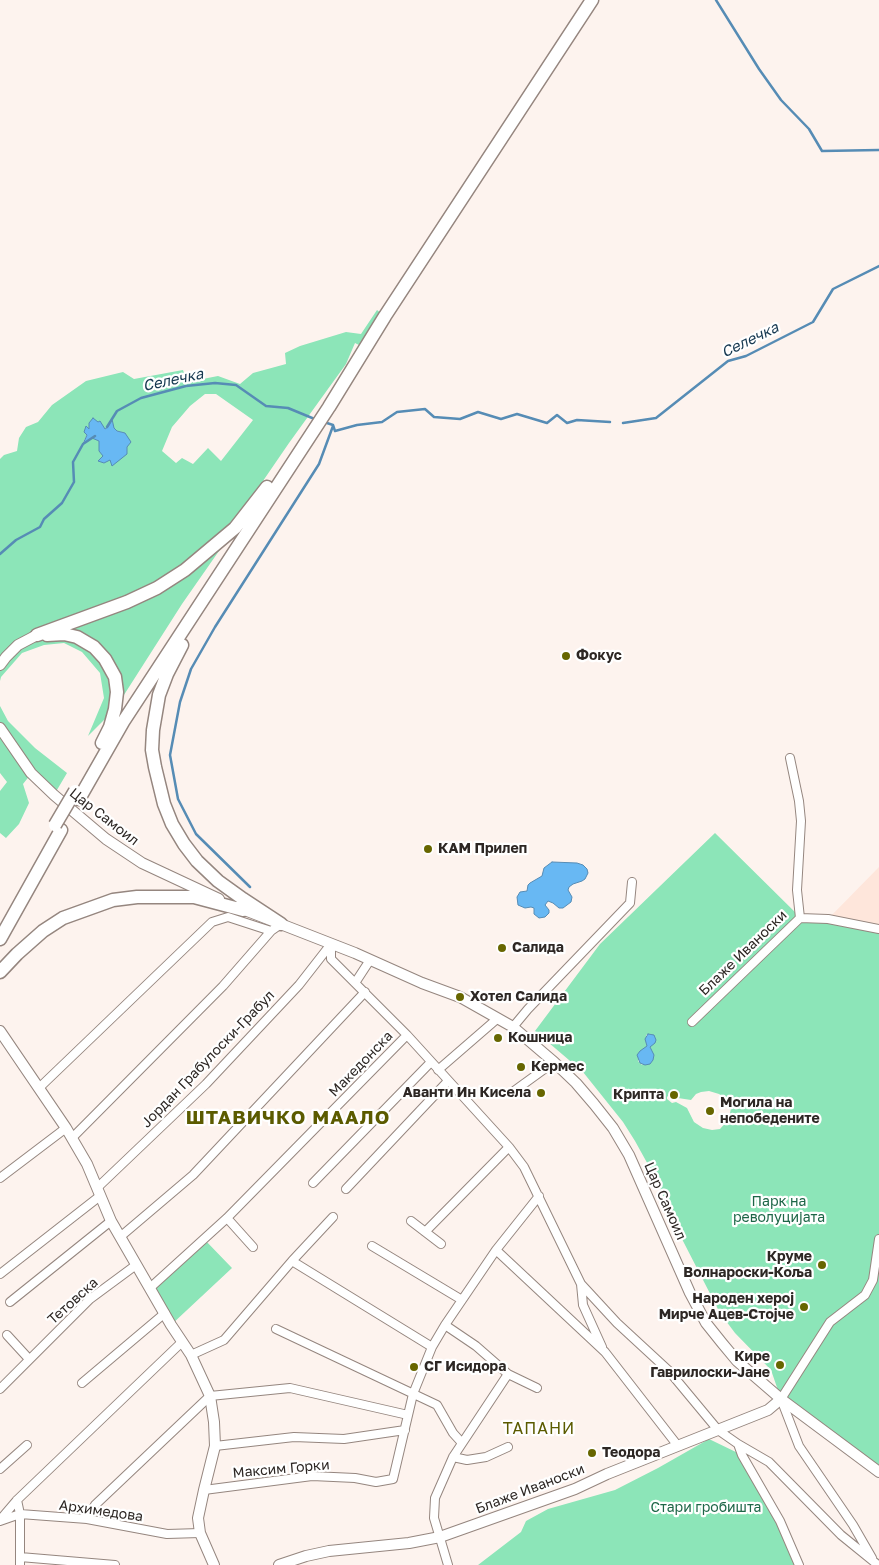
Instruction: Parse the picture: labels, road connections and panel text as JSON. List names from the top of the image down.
{
  "streets": {
    "street": [
      "Цар Самоил",
      "Блаже Иваноски",
      "Јордан Грабулоски-Грабул",
      "Македонска",
      "Тетовска",
      "Максим Горки",
      "Архимедова"
    ]
  },
  "crossings": [
    ["Цар Самоил", "Блаже Иваноски"],
    ["Цар Самоил", "Јордан Грабулоски-Грабул"]
  ],
  "districts": ["ШТАВИЧКО МААЛО", "ТАПАНИ"],
  "water": ["Селечка"],
  "parks": ["Парк на револуцијата", "Стари гробишта"],
  "places": [
    "Фокус",
    "КАМ Прилеп",
    "Салида",
    "Хотел Салида",
    "Кошница",
    "Кермес",
    "Аванти Ин Кисела",
    "Крипта",
    "Могила на непобедените",
    "Круме Волнароски-Коља",
    "Народен херој Мирче Ацев-Стојче",
    "Кире Гаврилоски-Јане",
    "СГ Исидора",
    "Теодора"
  ]
}
